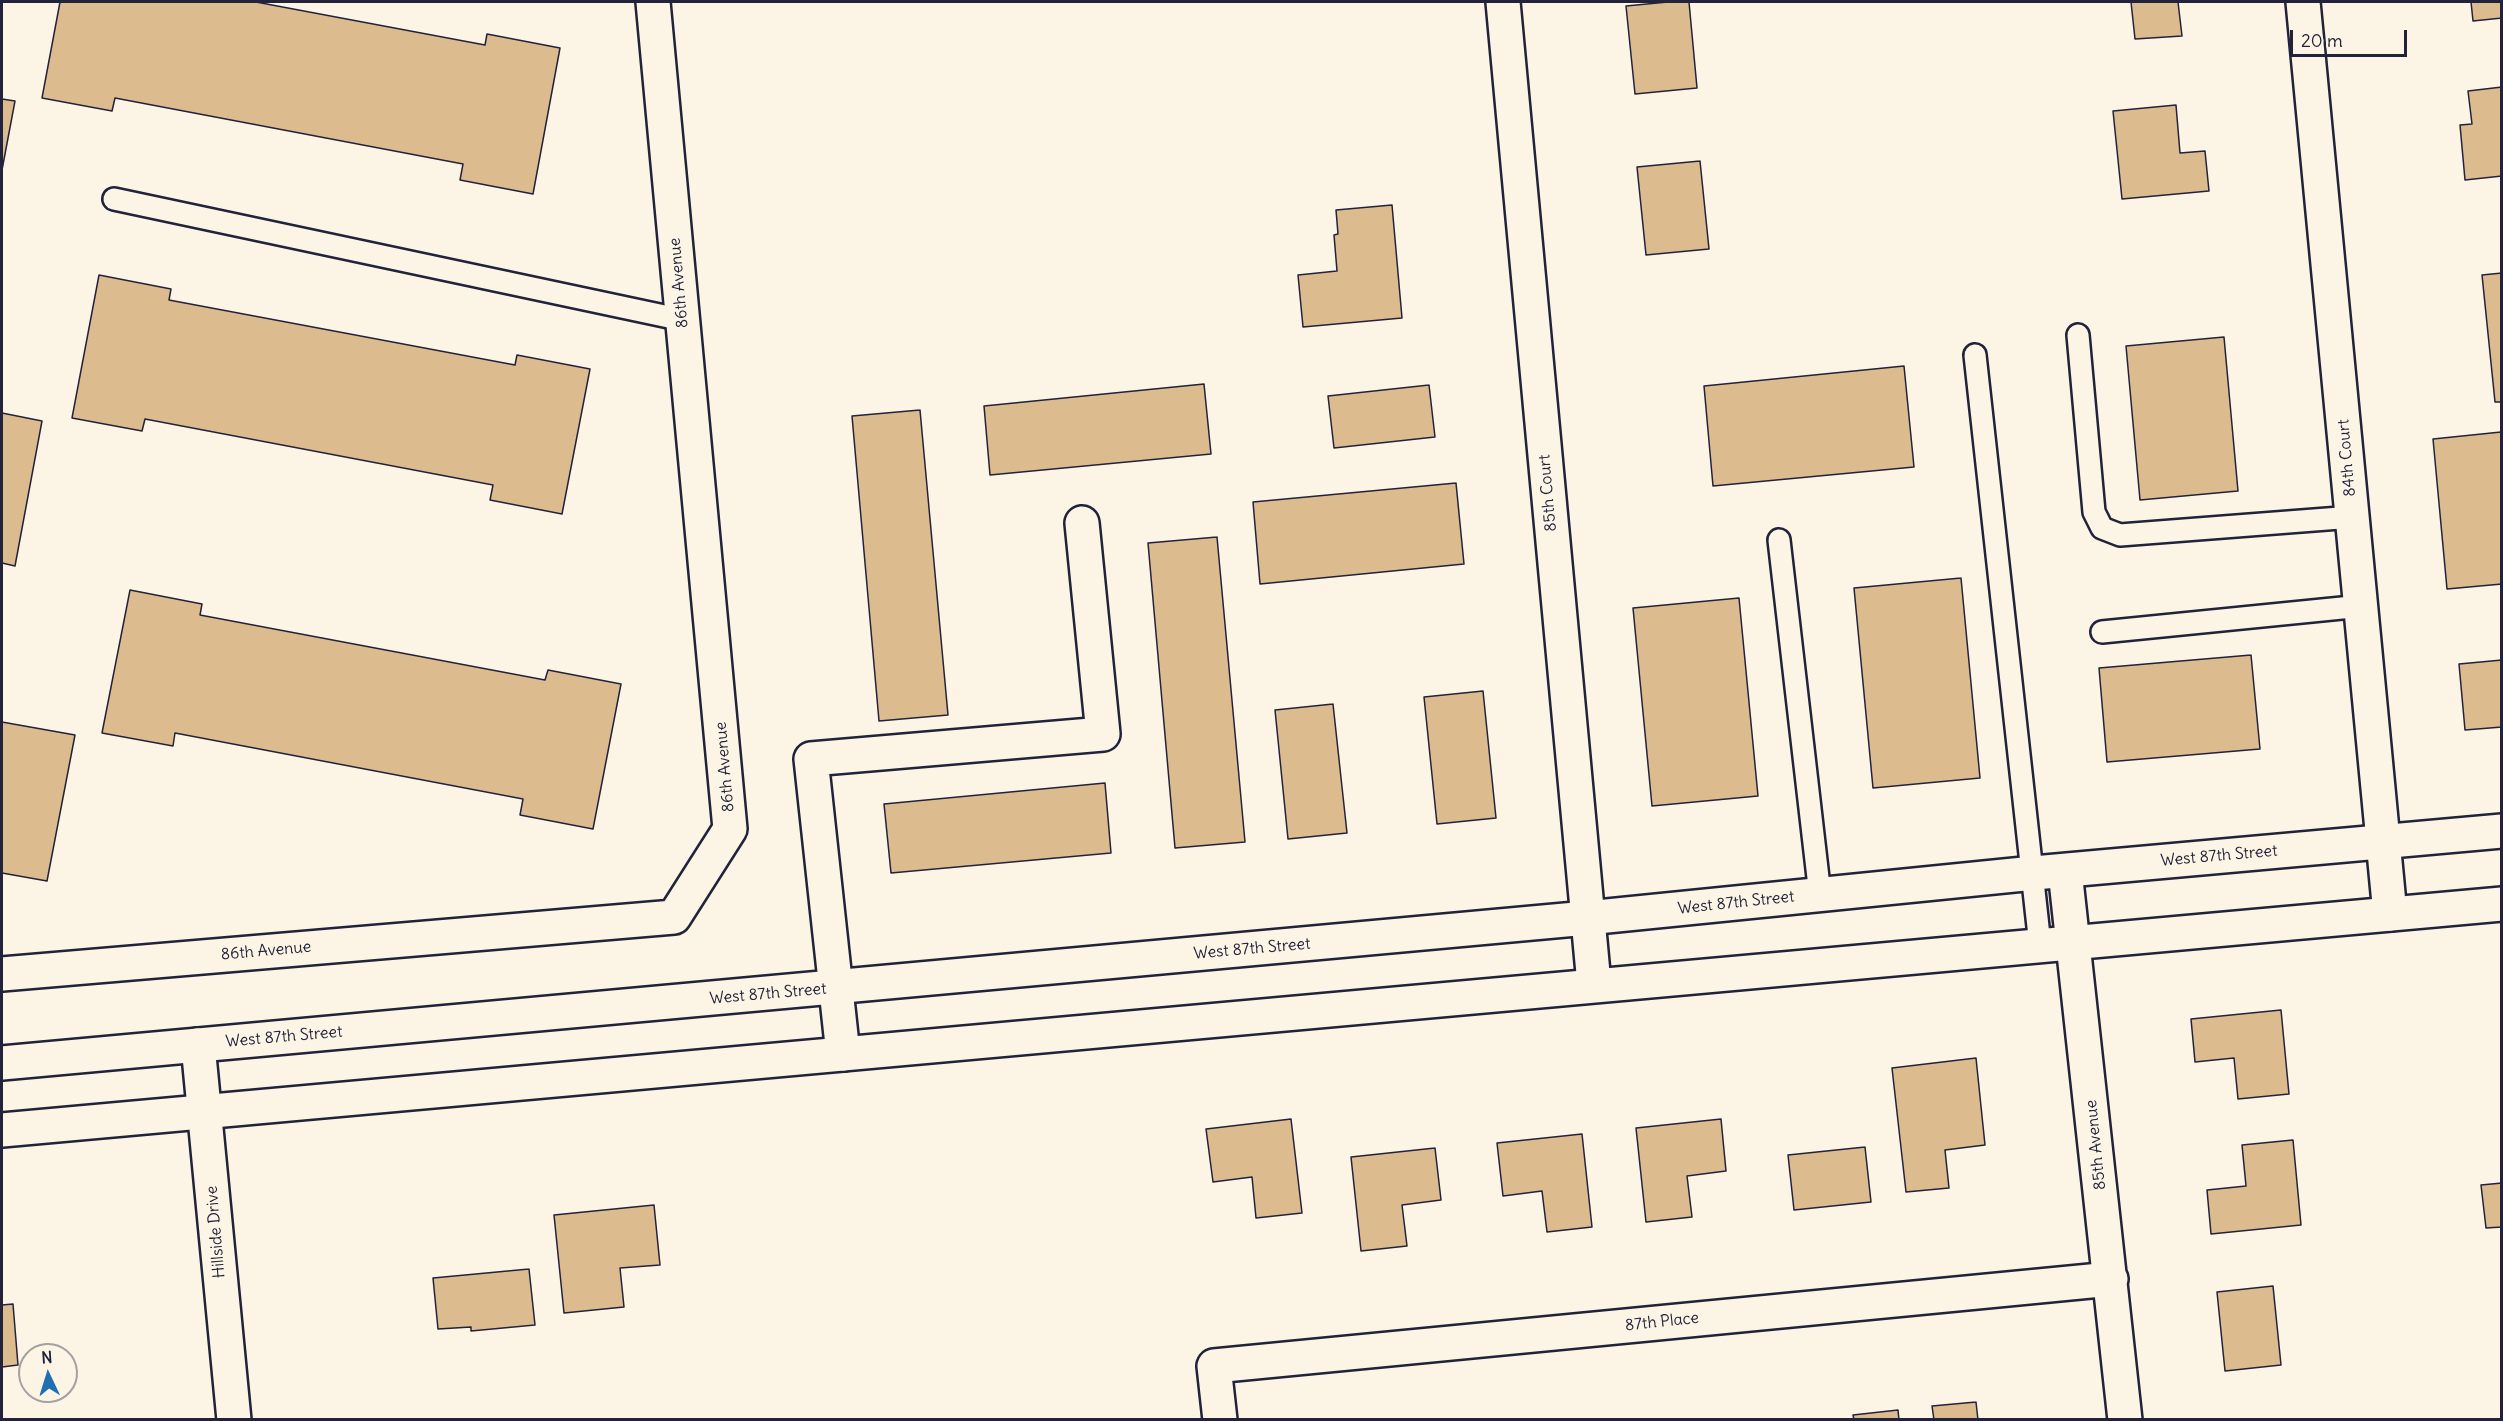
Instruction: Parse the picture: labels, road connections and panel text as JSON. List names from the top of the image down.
{
  "streets": {
    "street": [
      "86th Avenue",
      "84th Court",
      "85th Court",
      "West 87th Street",
      "85th Avenue",
      "Hillside Drive",
      "87th Place"
    ]
  },
  "crossings": [
    ["84th Court", "West 87th Street"],
    ["85th Court", "West 87th Street"],
    ["West 87th Street", "85th Avenue"],
    ["West 87th Street", "Hillside Drive"],
    ["85th Avenue", "87th Place"]
  ],
  "scale_bar": "20 m",
  "north": "top"
}
